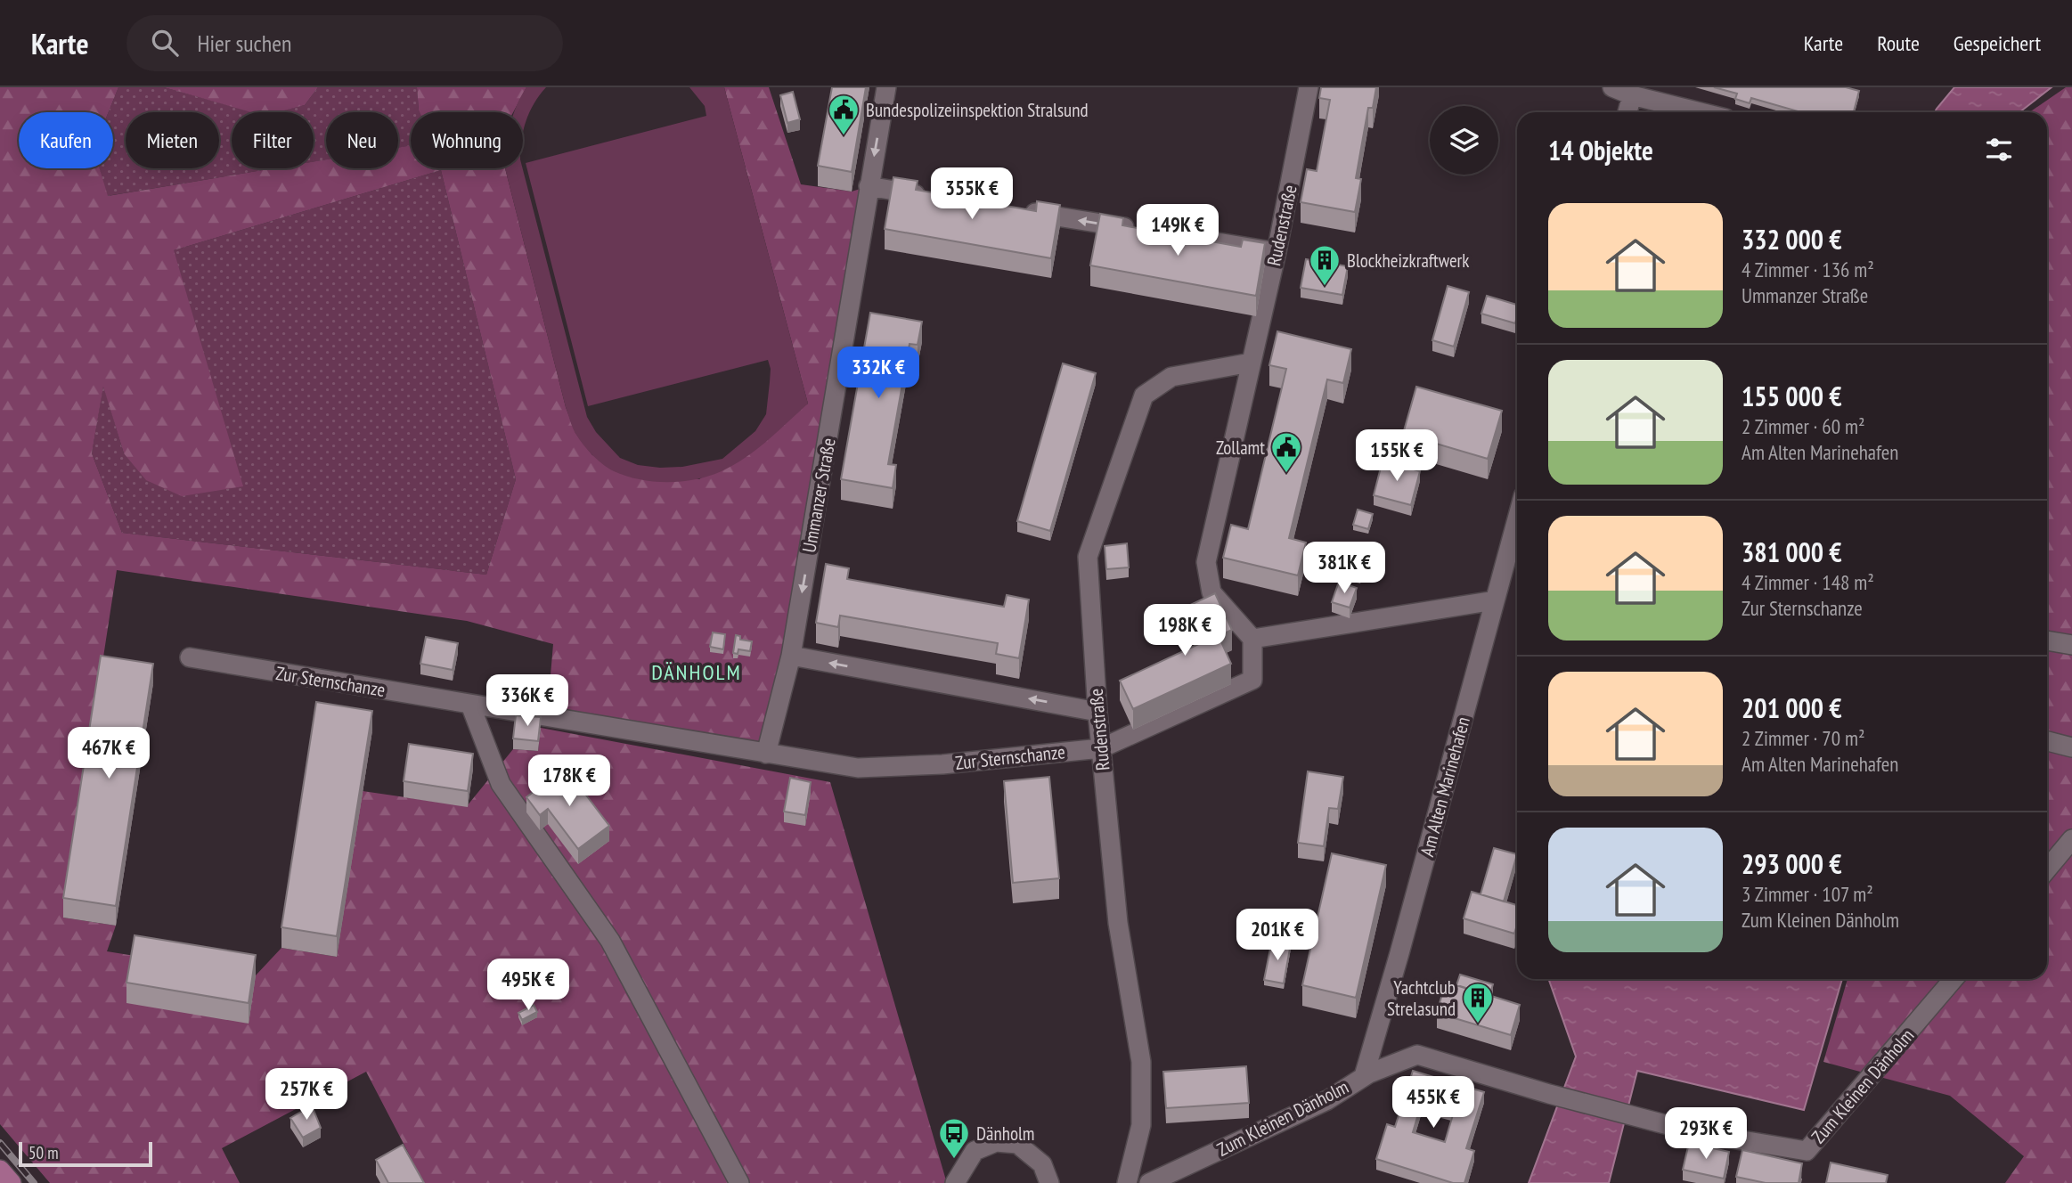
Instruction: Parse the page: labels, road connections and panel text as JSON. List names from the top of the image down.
{
  "streets": {
    "street": [
      "Rudenstraße",
      "Ummanzer Straße",
      "Zur Sternschanze",
      "Am Alten Marinehafen",
      "Zum Kleinen Dänholm"
    ]
  },
  "crossings": [
    ["Rudenstraße", "Zur Sternschanze"],
    ["Ummanzer Straße", "Zur Sternschanze"],
    ["Am Alten Marinehafen", "Zum Kleinen Dänholm"]
  ],
  "one_way": ["Ummanzer Straße"],
  "districts": ["DÄNHOLM"],
  "places": {
    "public building": ["Bundespolizeiinspektion Stralsund", "Zollamt"],
    "building": ["Blockheizkraftwerk", "Yachtclub Strelasund"],
    "bus stop": ["Dänholm"]
  },
  "scale_bar": "50 m",
  "page": {
    "header": "Karte",
    "search": "Hier suchen",
    "nav": ["Karte", "Route", "Gespeichert"],
    "chip": [
      "Kaufen",
      "Mieten",
      "Filter",
      "Neu",
      "Wohnung"
    ],
    "heading": "14 Objekte",
    "price": [
      "355K €",
      "149K €",
      "332K €",
      "155K €",
      "381K €",
      "198K €",
      "336K €",
      "467K €",
      "178K €",
      "201K €",
      "495K €",
      "257K €",
      "455K €",
      "293K €"
    ],
    "list": [
      {
        "name": "332 000 €",
        "note": "4 Zimmer · 136 m² · Ummanzer Straße"
      },
      {
        "name": "155 000 €",
        "note": "2 Zimmer · 60 m² · Am Alten Marinehafen"
      },
      {
        "name": "381 000 €",
        "note": "4 Zimmer · 148 m² · Zur Sternschanze"
      },
      {
        "name": "201 000 €",
        "note": "2 Zimmer · 70 m² · Am Alten Marinehafen"
      },
      {
        "name": "293 000 €",
        "note": "3 Zimmer · 107 m² · Zum Kleinen Dänholm"
      }
    ],
    "scale": "50 m"
  }
}
